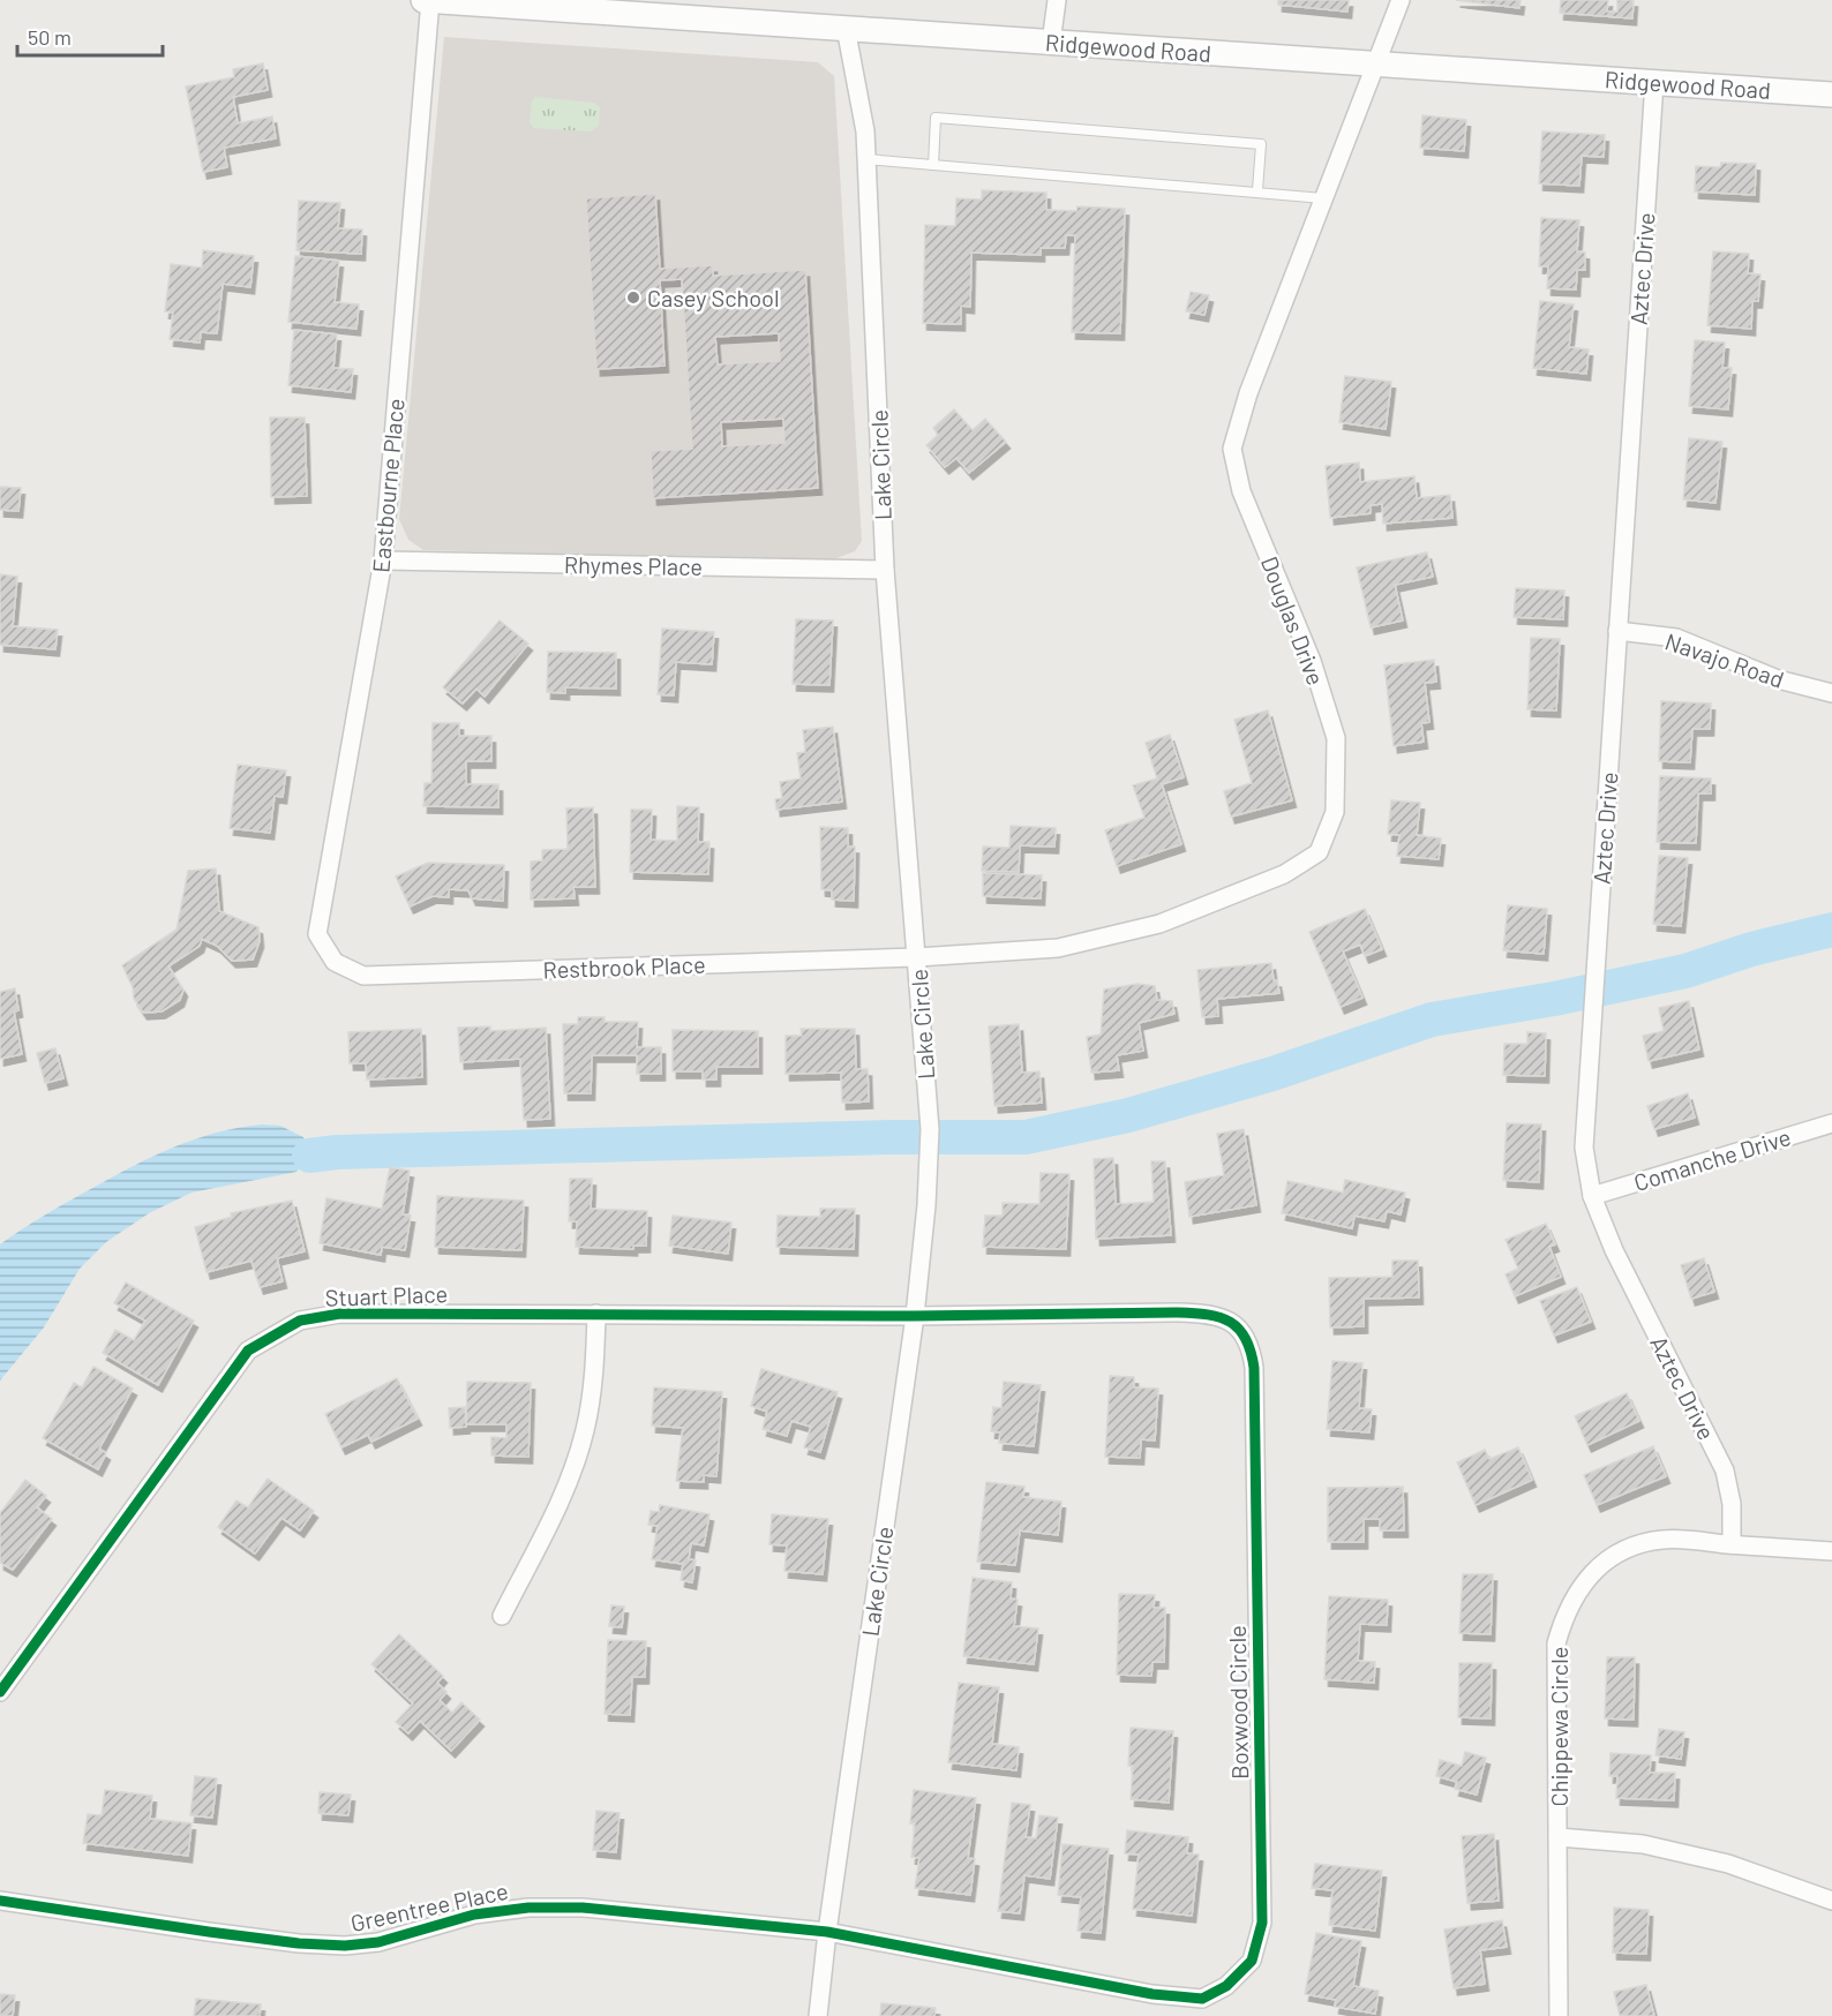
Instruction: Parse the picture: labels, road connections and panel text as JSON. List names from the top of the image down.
{
  "streets": {
    "street": [
      "Ridgewood Road",
      "Aztec Drive",
      "Lake Circle",
      "Eastbourne Place",
      "Rhymes Place",
      "Douglas Drive",
      "Navajo Road",
      "Restbrook Place",
      "Comanche Drive",
      "Stuart Place",
      "Boxwood Circle",
      "Chippewa Circle",
      "Greentree Place"
    ]
  },
  "crossings": [
    ["Ridgewood Road", "Aztec Drive"],
    ["Ridgewood Road", "Lake Circle"],
    ["Ridgewood Road", "Eastbourne Place"],
    ["Ridgewood Road", "Douglas Drive"],
    ["Aztec Drive", "Navajo Road"],
    ["Aztec Drive", "Comanche Drive"],
    ["Aztec Drive", "Chippewa Circle"],
    ["Lake Circle", "Rhymes Place"],
    ["Lake Circle", "Douglas Drive"],
    ["Lake Circle", "Restbrook Place"],
    ["Lake Circle", "Stuart Place"],
    ["Lake Circle", "Boxwood Circle"],
    ["Lake Circle", "Greentree Place"],
    ["Eastbourne Place", "Rhymes Place"],
    ["Eastbourne Place", "Restbrook Place"],
    ["Douglas Drive", "Restbrook Place"],
    ["Stuart Place", "Boxwood Circle"],
    ["Boxwood Circle", "Greentree Place"]
  ],
  "places": ["Casey School"],
  "scale_bar": "50 m"
}
